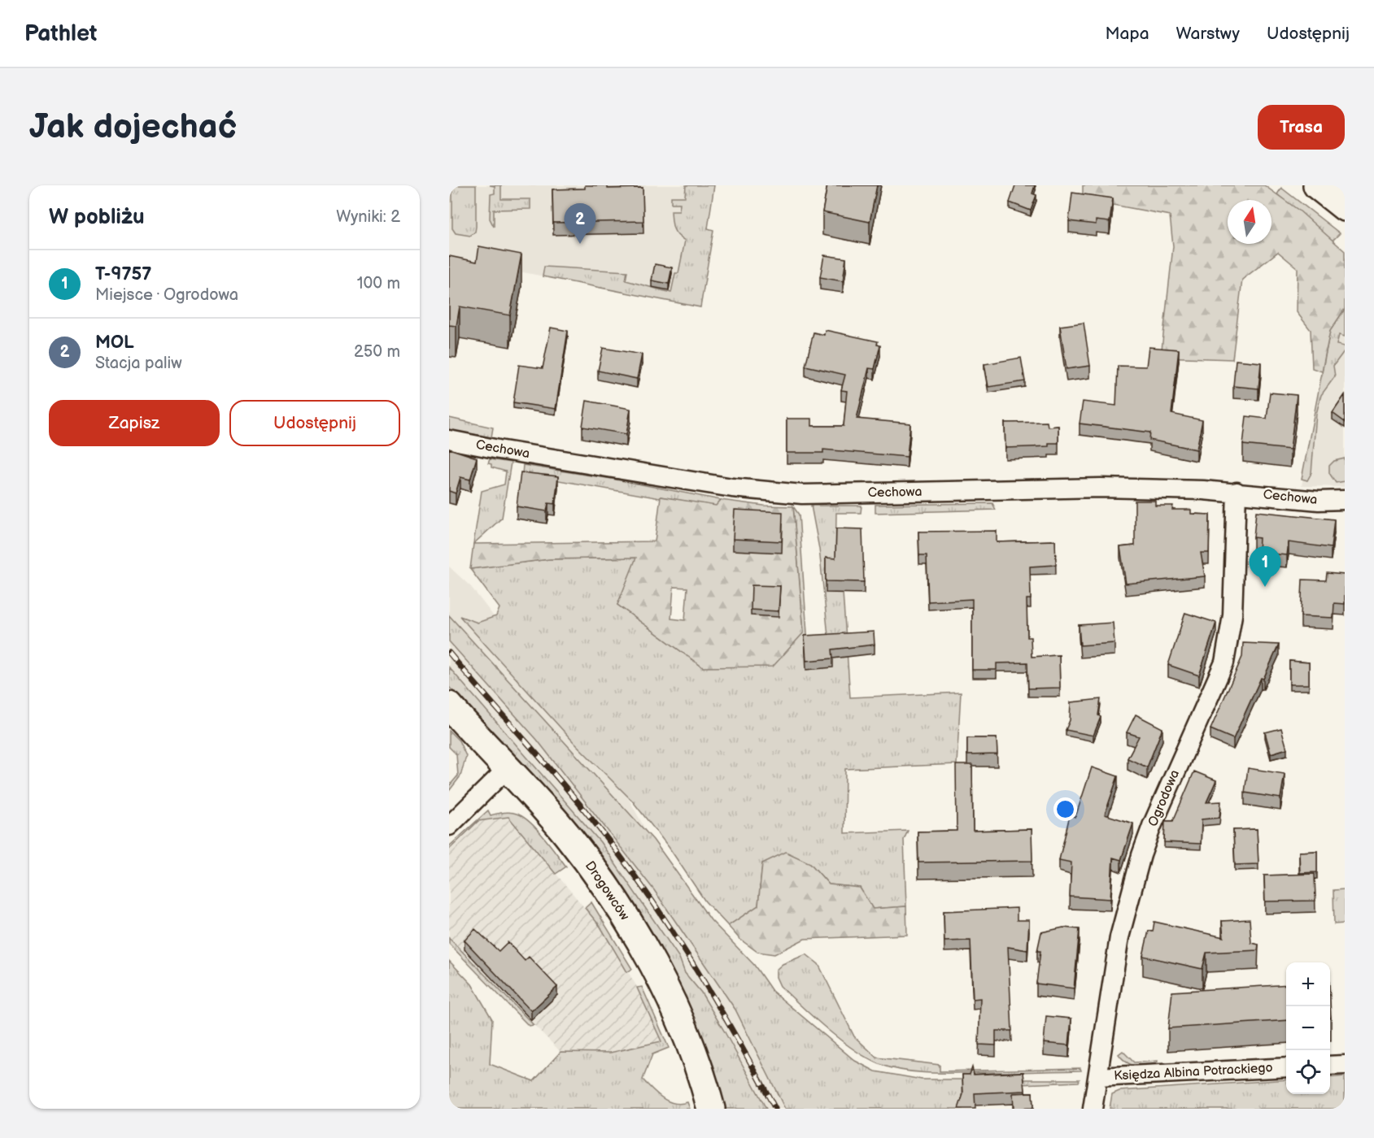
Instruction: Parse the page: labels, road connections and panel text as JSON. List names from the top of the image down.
{
  "streets": {
    "street": [
      "Cechowa",
      "Ogrodowa",
      "Drogowców",
      "Księdza Albina Potrackiego"
    ]
  },
  "crossings": [
    ["Cechowa", "Ogrodowa"],
    ["Ogrodowa", "Księdza Albina Potrackiego"]
  ],
  "north": "top",
  "page": {
    "header": "Pathlet",
    "nav": ["Mapa", "Warstwy", "Udostępnij"],
    "buttons": [
      "Trasa",
      ["Zapisz", "Udostępnij"]
    ],
    "title": "Jak dojechać",
    "heading": ["W pobliżu", "Wyniki: 2"],
    "pins": ["2", "1"],
    "list": [
      {
        "mark": "1",
        "name": "T-9757",
        "note": "Miejsce · Ogrodowa",
        "value": "100 m"
      },
      {
        "mark": "2",
        "name": "MOL",
        "note": "Stacja paliw",
        "value": "250 m"
      }
    ],
    "map_buttons": ["+", "−"]
  }
}
